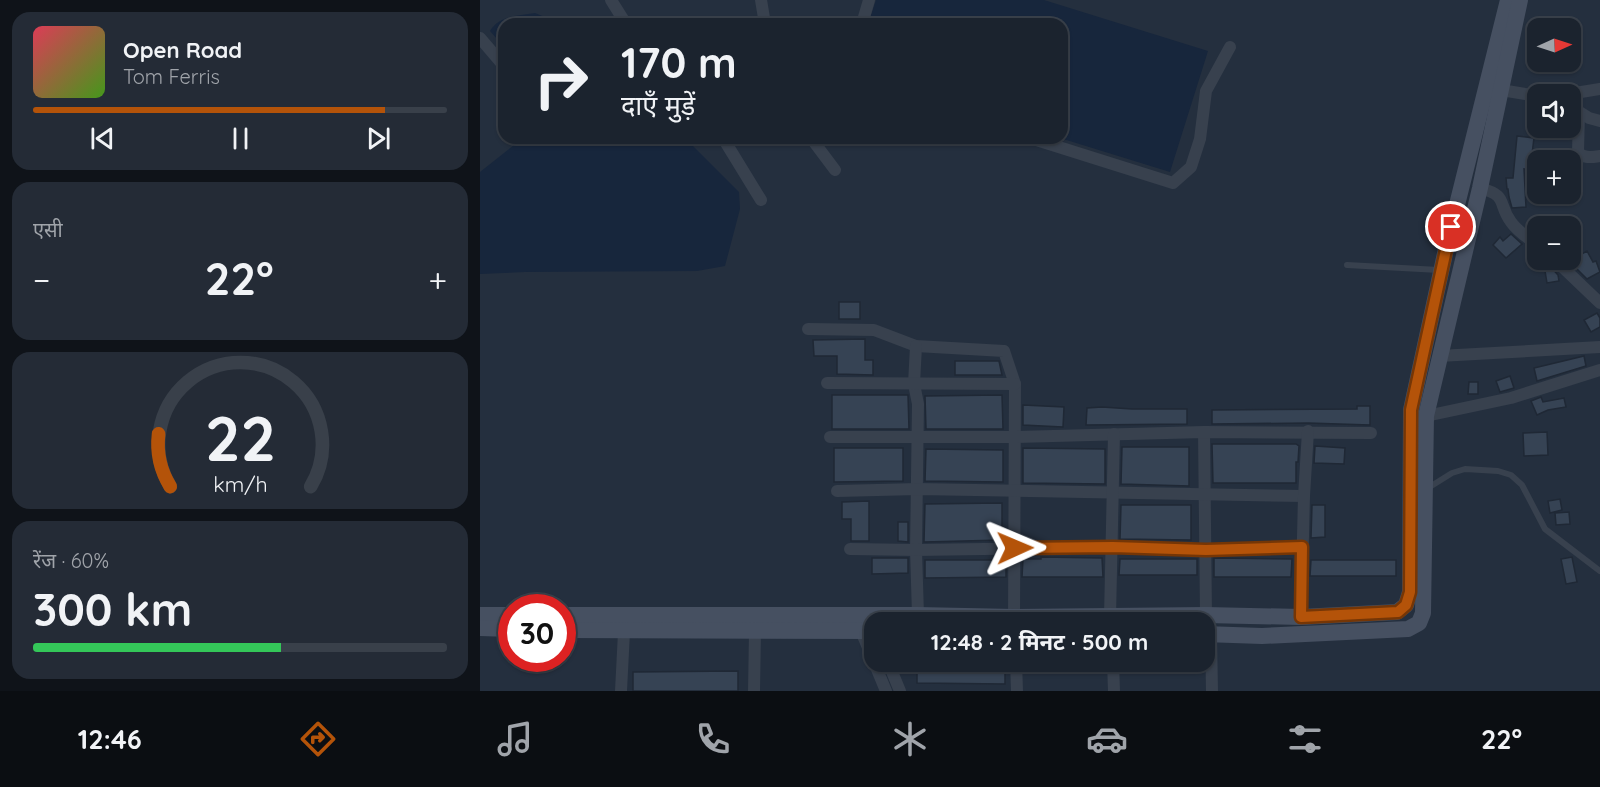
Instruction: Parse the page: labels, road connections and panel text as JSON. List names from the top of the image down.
{
  "north": "right",
  "page": {
    "map_buttons": ["+", "−"],
    "turn": ["170 m", "दाएँ मुड़ें"],
    "song": ["Open Road", "Tom Ferris"],
    "tile": [
      "एसी",
      ["रेंज · 60%", "300 km"]
    ],
    "heat": ["−", "22°", "+"],
    "limit": "30",
    "trip": "12:48 · 2 मिनट · 500 m",
    "tabs": ["12:46", "22°"],
    "gauge": ["22", "km/h"]
  }
}
